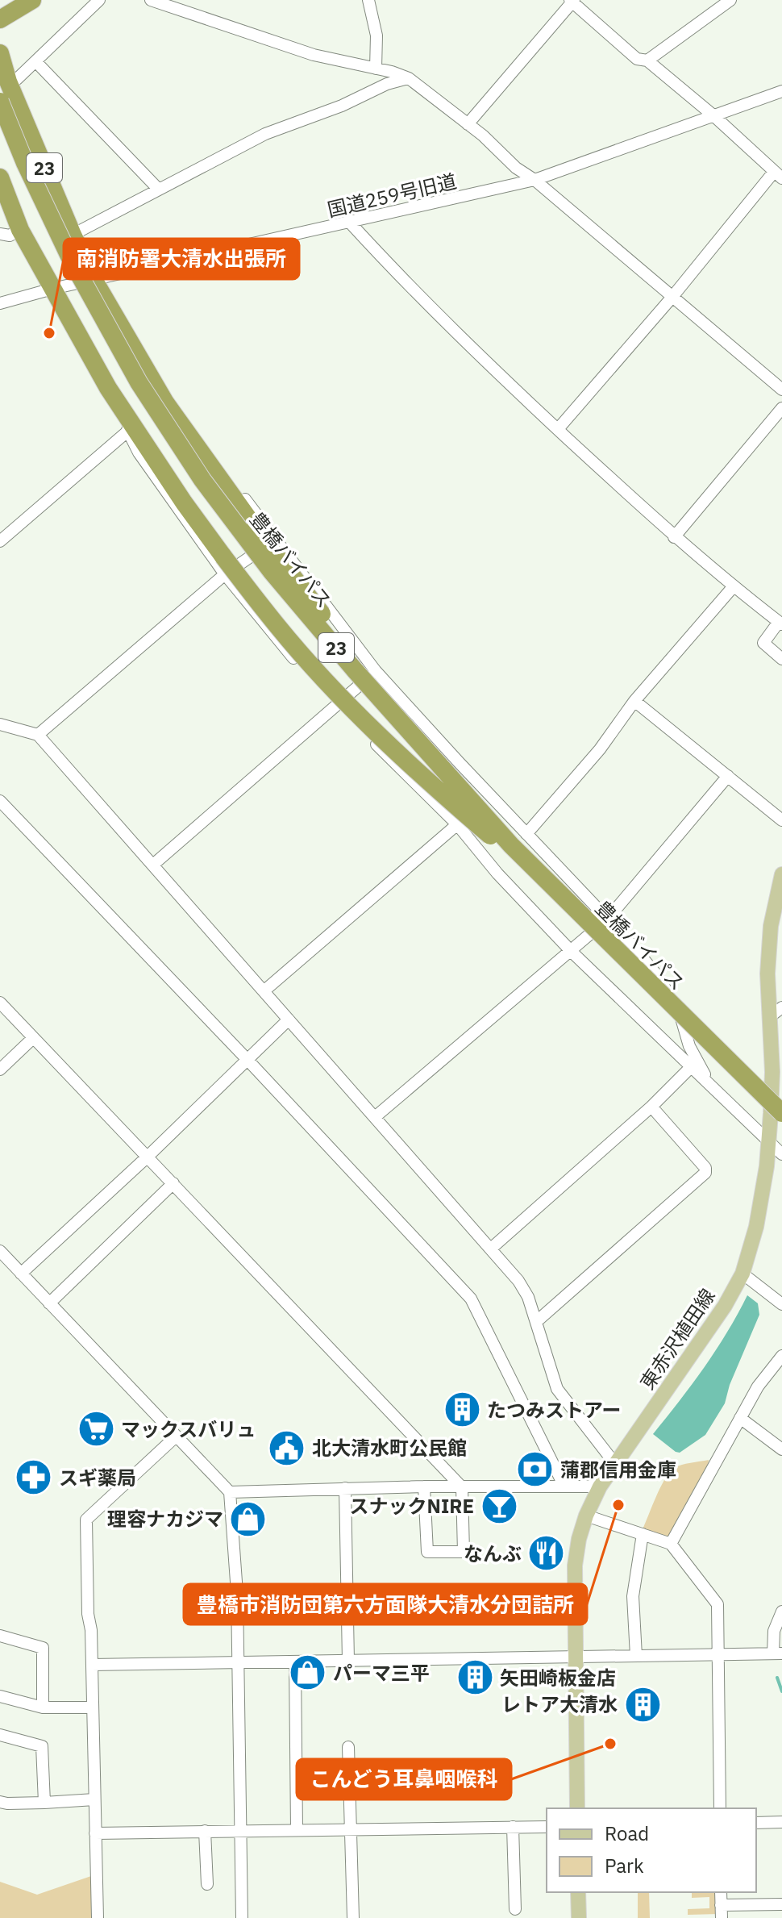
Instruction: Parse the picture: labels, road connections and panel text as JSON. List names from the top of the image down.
{
  "streets": {
    "highway": ["23", "豊橋バイパス"],
    "main road": ["東赤沢植田線"],
    "street": ["国道259号旧道"]
  },
  "crossings": [
    ["23", "国道259号旧道"],
    ["23", "豊橋バイパス"]
  ],
  "places": {
    "other": ["南消防署大清水出張所", "豊橋市消防団第六方面隊大清水分団詰所", "こんどう耳鼻咽喉科"],
    "building": ["たつみストアー", "矢田崎板金店", "レトア大清水"],
    "supermarket": ["マックスバリュ"],
    "public building": ["北大清水町公民館"],
    "bank": ["蒲郡信用金庫"],
    "pharmacy": ["スギ薬局"],
    "bar": ["スナックNIRE"],
    "shop": ["理容ナカジマ", "パーマ三平"],
    "restaurant": ["なんぶ"]
  },
  "legend": ["Road", "Park"]
}
